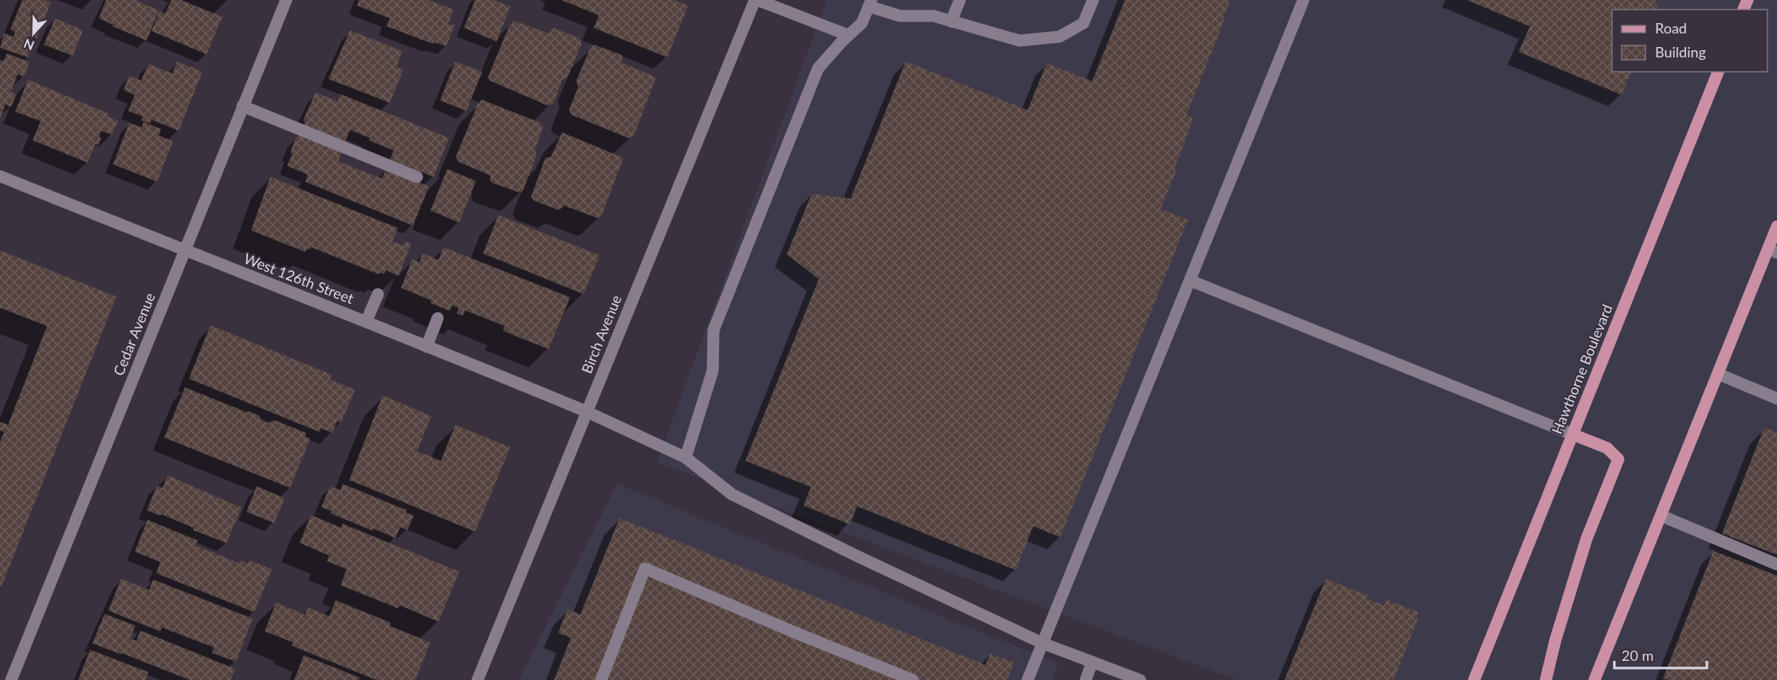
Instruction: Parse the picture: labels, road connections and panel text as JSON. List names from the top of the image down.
{
  "streets": {
    "main road": ["Hawthorne Boulevard"],
    "street": ["West 126th Street", "Cedar Avenue", "Birch Avenue"]
  },
  "crossings": [
    ["West 126th Street", "Cedar Avenue"],
    ["West 126th Street", "Birch Avenue"]
  ],
  "legend": ["Road", "Building"],
  "scale_bar": "20 m",
  "north": "bottom"
}
